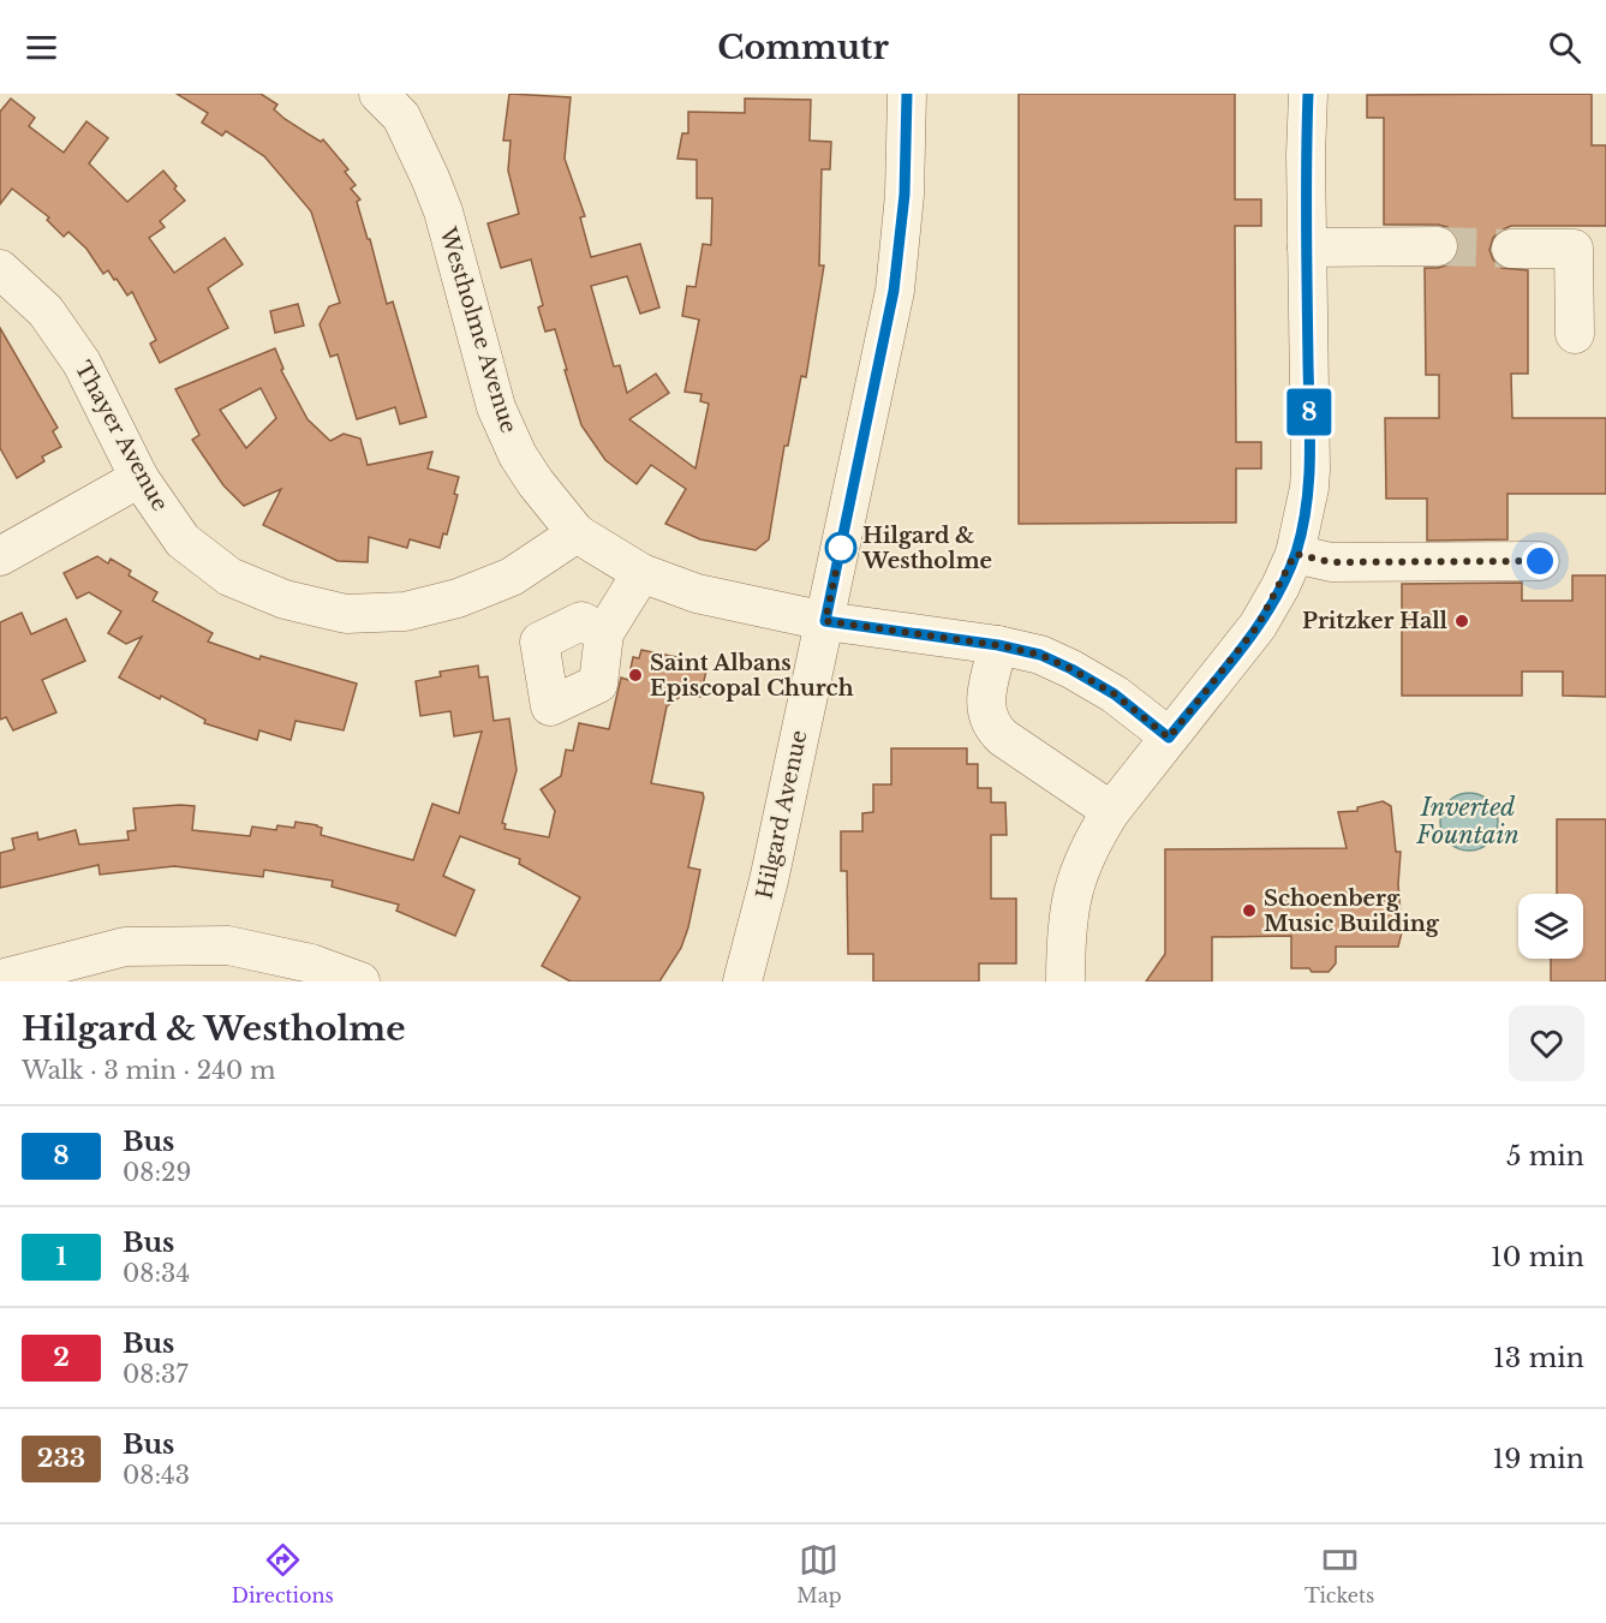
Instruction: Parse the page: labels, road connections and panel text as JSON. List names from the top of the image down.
{
  "streets": {
    "street": ["Westholme Avenue", "Thayer Avenue", "Hilgard Avenue"]
  },
  "crossings": [
    ["Westholme Avenue", "Thayer Avenue"],
    ["Westholme Avenue", "Hilgard Avenue"]
  ],
  "water": ["Inverted Fountain"],
  "places": [
    "Hilgard & Westholme",
    "Pritzker Hall",
    "Saint Albans Episcopal Church",
    "Schoenberg Music Building"
  ],
  "lines": ["bus line 8"],
  "page": {
    "header": "Commutr",
    "on_map": "8",
    "heading": ["Hilgard & Westholme", "Walk · 3 min · 240 m"],
    "list": [
      {
        "mark": "8",
        "name": "Bus",
        "note": "08:29",
        "value": "5 min"
      },
      {
        "mark": "1",
        "name": "Bus",
        "note": "08:34",
        "value": "10 min"
      },
      {
        "mark": "2",
        "name": "Bus",
        "note": "08:37",
        "value": "13 min"
      },
      {
        "mark": "233",
        "name": "Bus",
        "note": "08:43",
        "value": "19 min"
      }
    ],
    "tabs": ["Directions", "Map", "Tickets"]
  }
}
